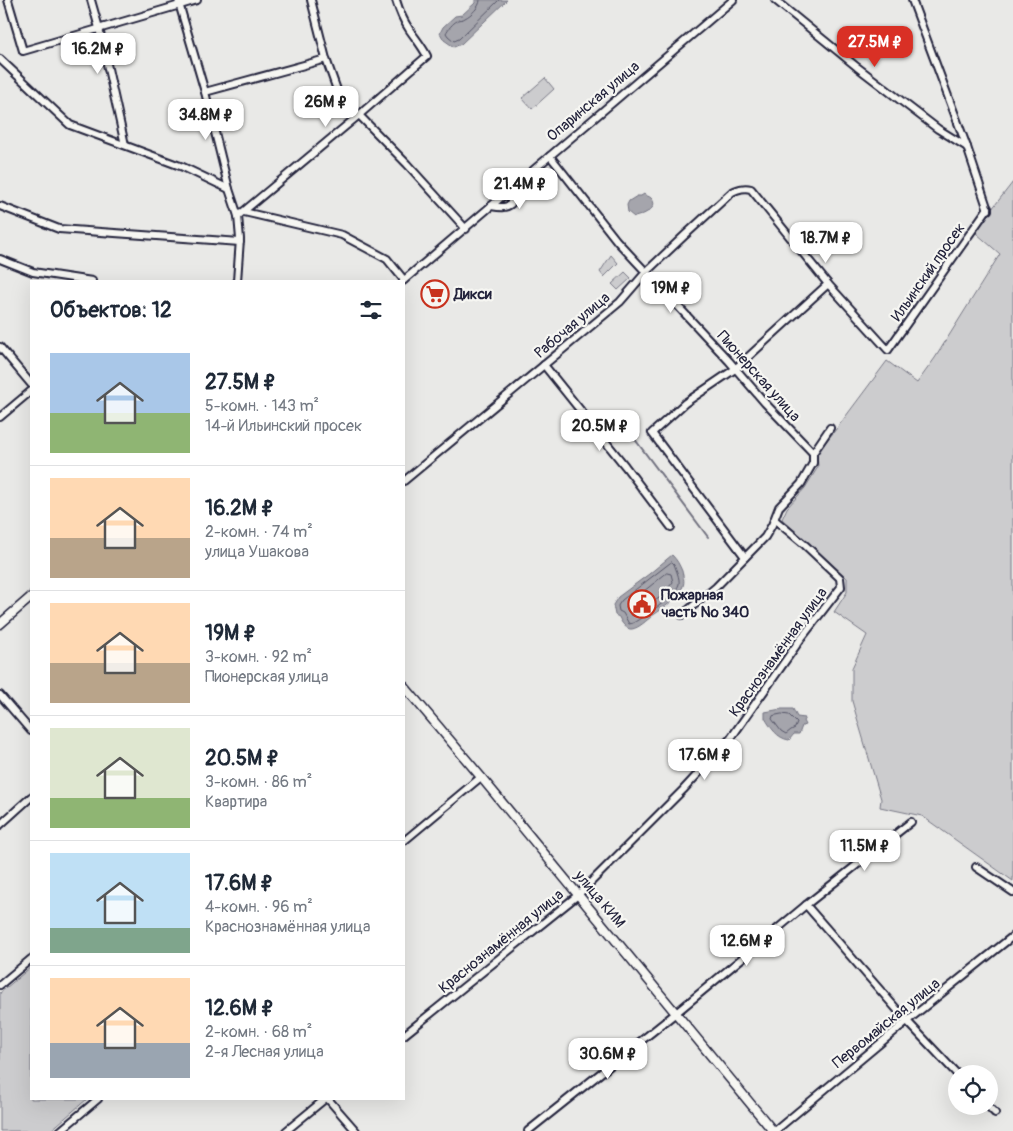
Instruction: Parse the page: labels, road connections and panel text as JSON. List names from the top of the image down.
{
  "streets": {
    "main road": ["улица КИМ"],
    "street": [
      "Опаринская улица",
      "Ильинский просек",
      "Рабочая улица",
      "Пионерская улица",
      "Краснознамённая улица",
      "Первомайская улица"
    ]
  },
  "crossings": [
    ["Опаринская улица", "Пионерская улица"],
    ["Ильинский просек", "Рабочая улица"],
    ["Рабочая улица", "Пионерская улица"],
    ["Краснознамённая улица", "улица КИМ"],
    ["улица КИМ", "Первомайская улица"]
  ],
  "places": {
    "supermarket": ["Дикси"],
    "public building": ["Пожарная часть № 340"]
  },
  "page": {
    "price": [
      "27.5M ₽",
      "16.2M ₽",
      "26M ₽",
      "34.8M ₽",
      "21.4M ₽",
      "18.7M ₽",
      "19M ₽",
      "20.5M ₽",
      "17.6M ₽",
      "11.5M ₽",
      "12.6M ₽",
      "30.6M ₽"
    ],
    "heading": "Объектов: 12",
    "list": [
      {
        "name": "27.5M ₽",
        "note": "5-комн. · 143 m² · 14-й Ильинский просек"
      },
      {
        "name": "16.2M ₽",
        "note": "2-комн. · 74 m² · улица Ушакова"
      },
      {
        "name": "19M ₽",
        "note": "3-комн. · 92 m² · Пионерская улица"
      },
      {
        "name": "20.5M ₽",
        "note": "3-комн. · 86 m² · Квартира"
      },
      {
        "name": "17.6M ₽",
        "note": "4-комн. · 96 m² · Краснознамённая улица"
      },
      {
        "name": "12.6M ₽",
        "note": "2-комн. · 68 m² · 2-я Лесная улица"
      }
    ]
  }
}
